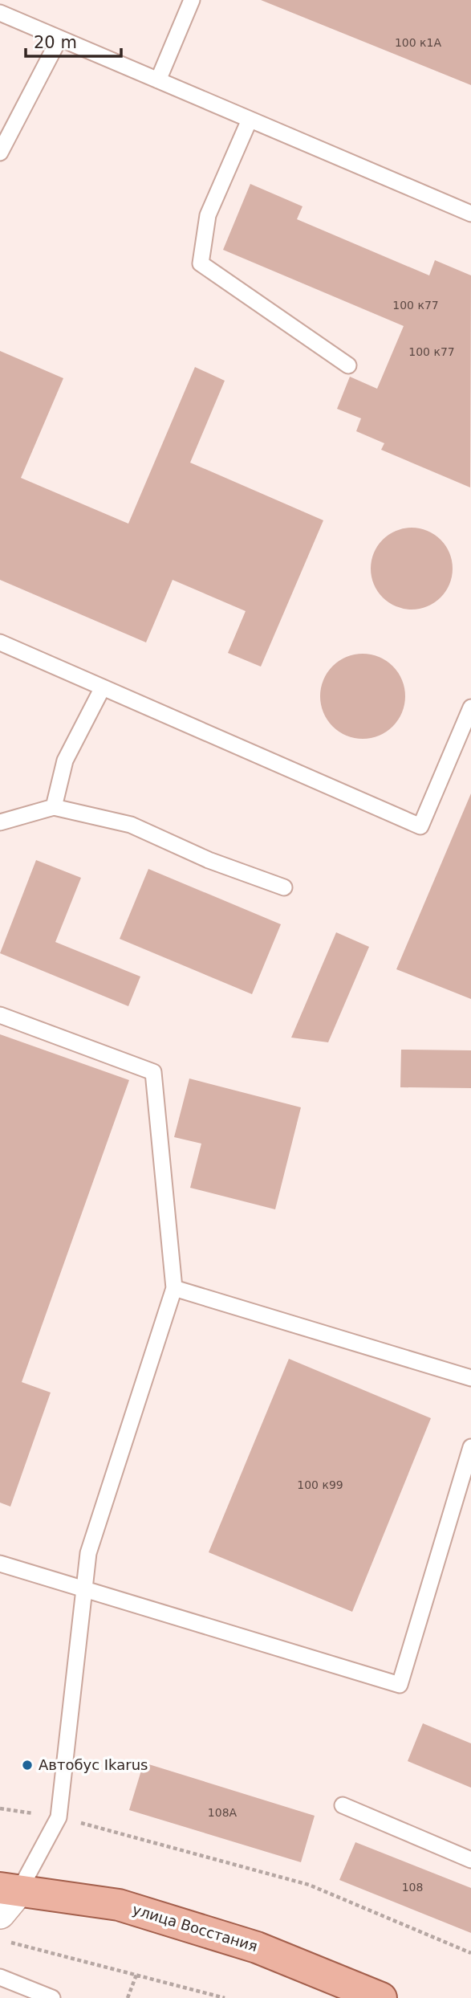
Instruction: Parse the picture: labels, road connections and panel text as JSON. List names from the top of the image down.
{
  "streets": {
    "main road": ["улица Восстания"]
  },
  "places": ["Автобус Ikarus"],
  "house_numbers": [
    "100 к1А",
    "100 к77",
    "100 к77",
    "100 к99",
    "108А",
    "108"
  ],
  "scale_bar": "20 m"
}
